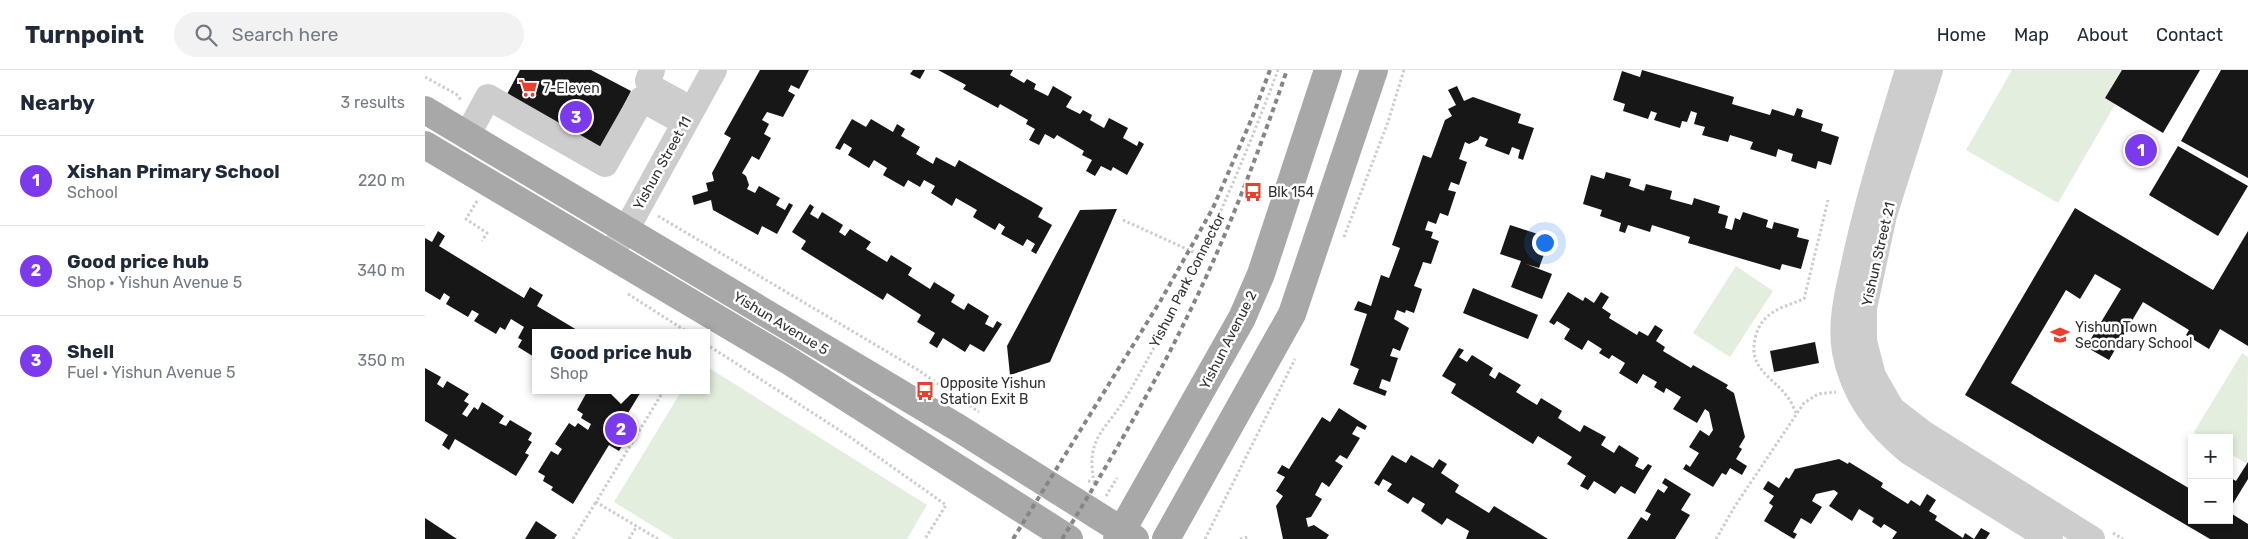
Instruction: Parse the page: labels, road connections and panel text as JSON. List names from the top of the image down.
{
  "streets": {
    "main road": ["Yishun Avenue 5", "Yishun Avenue 2"],
    "street": ["Yishun Street 11", "Yishun Street 21"],
    "path": ["Yishun Park Connector"]
  },
  "crossings": [
    ["Yishun Street 11", "Yishun Avenue 5"],
    ["Yishun Avenue 5", "Yishun Avenue 2"]
  ],
  "places": {
    "supermarket": ["7-Eleven"],
    "bus stop": ["Blk 154", "Opposite Yishun Station Exit B"],
    "school or university": ["Yishun Town Secondary School"]
  },
  "page": {
    "header": "Turnpoint",
    "search": "Search here",
    "nav": [
      "Home",
      "Map",
      "About",
      "Contact"
    ],
    "heading": ["Nearby", "3 results"],
    "pins": ["3", "1", "2"],
    "list": [
      {
        "mark": "1",
        "name": "Xishan Primary School",
        "note": "School",
        "value": "220 m"
      },
      {
        "mark": "2",
        "name": "Good price hub",
        "note": "Shop · Yishun Avenue 5",
        "value": "340 m"
      },
      {
        "mark": "3",
        "name": "Shell",
        "note": "Fuel · Yishun Avenue 5",
        "value": "350 m"
      }
    ],
    "popup": ["Good price hub", "Shop"],
    "map_buttons": ["+", "−"]
  }
}
